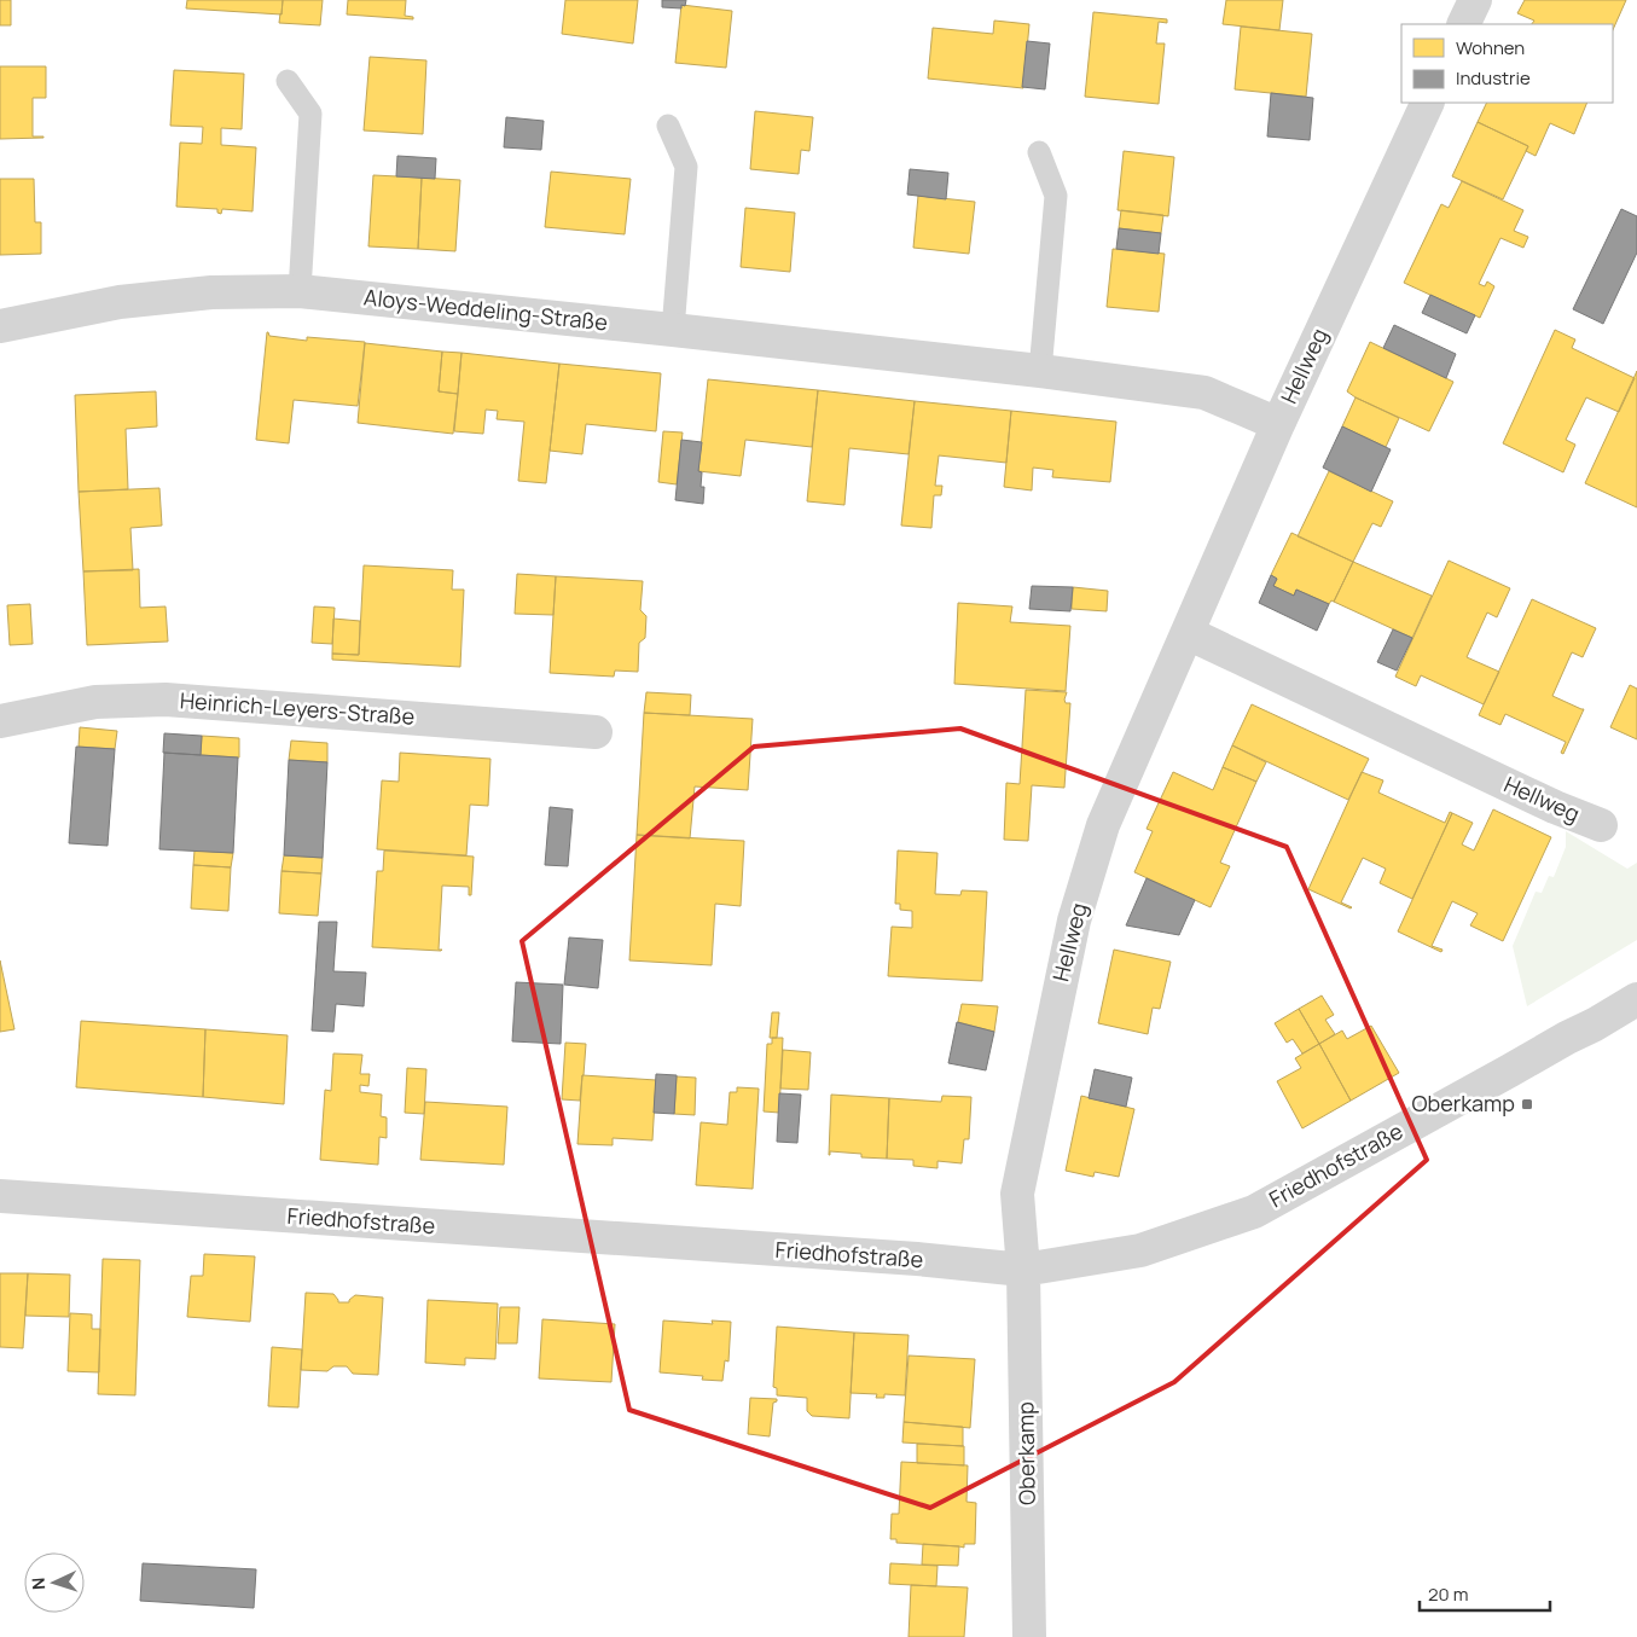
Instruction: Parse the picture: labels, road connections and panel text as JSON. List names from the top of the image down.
{
  "streets": {
    "street": [
      "Aloys-Weddeling-Straße",
      "Hellweg",
      "Heinrich-Leyers-Straße",
      "Friedhofstraße",
      "Oberkamp"
    ]
  },
  "crossings": [
    ["Aloys-Weddeling-Straße", "Hellweg"],
    ["Hellweg", "Friedhofstraße"],
    ["Hellweg", "Oberkamp"],
    ["Friedhofstraße", "Oberkamp"]
  ],
  "places": {
    "transit": ["Oberkamp"]
  },
  "legend": ["Wohnen", "Industrie"],
  "scale_bar": "20 m",
  "north": "left"
}
